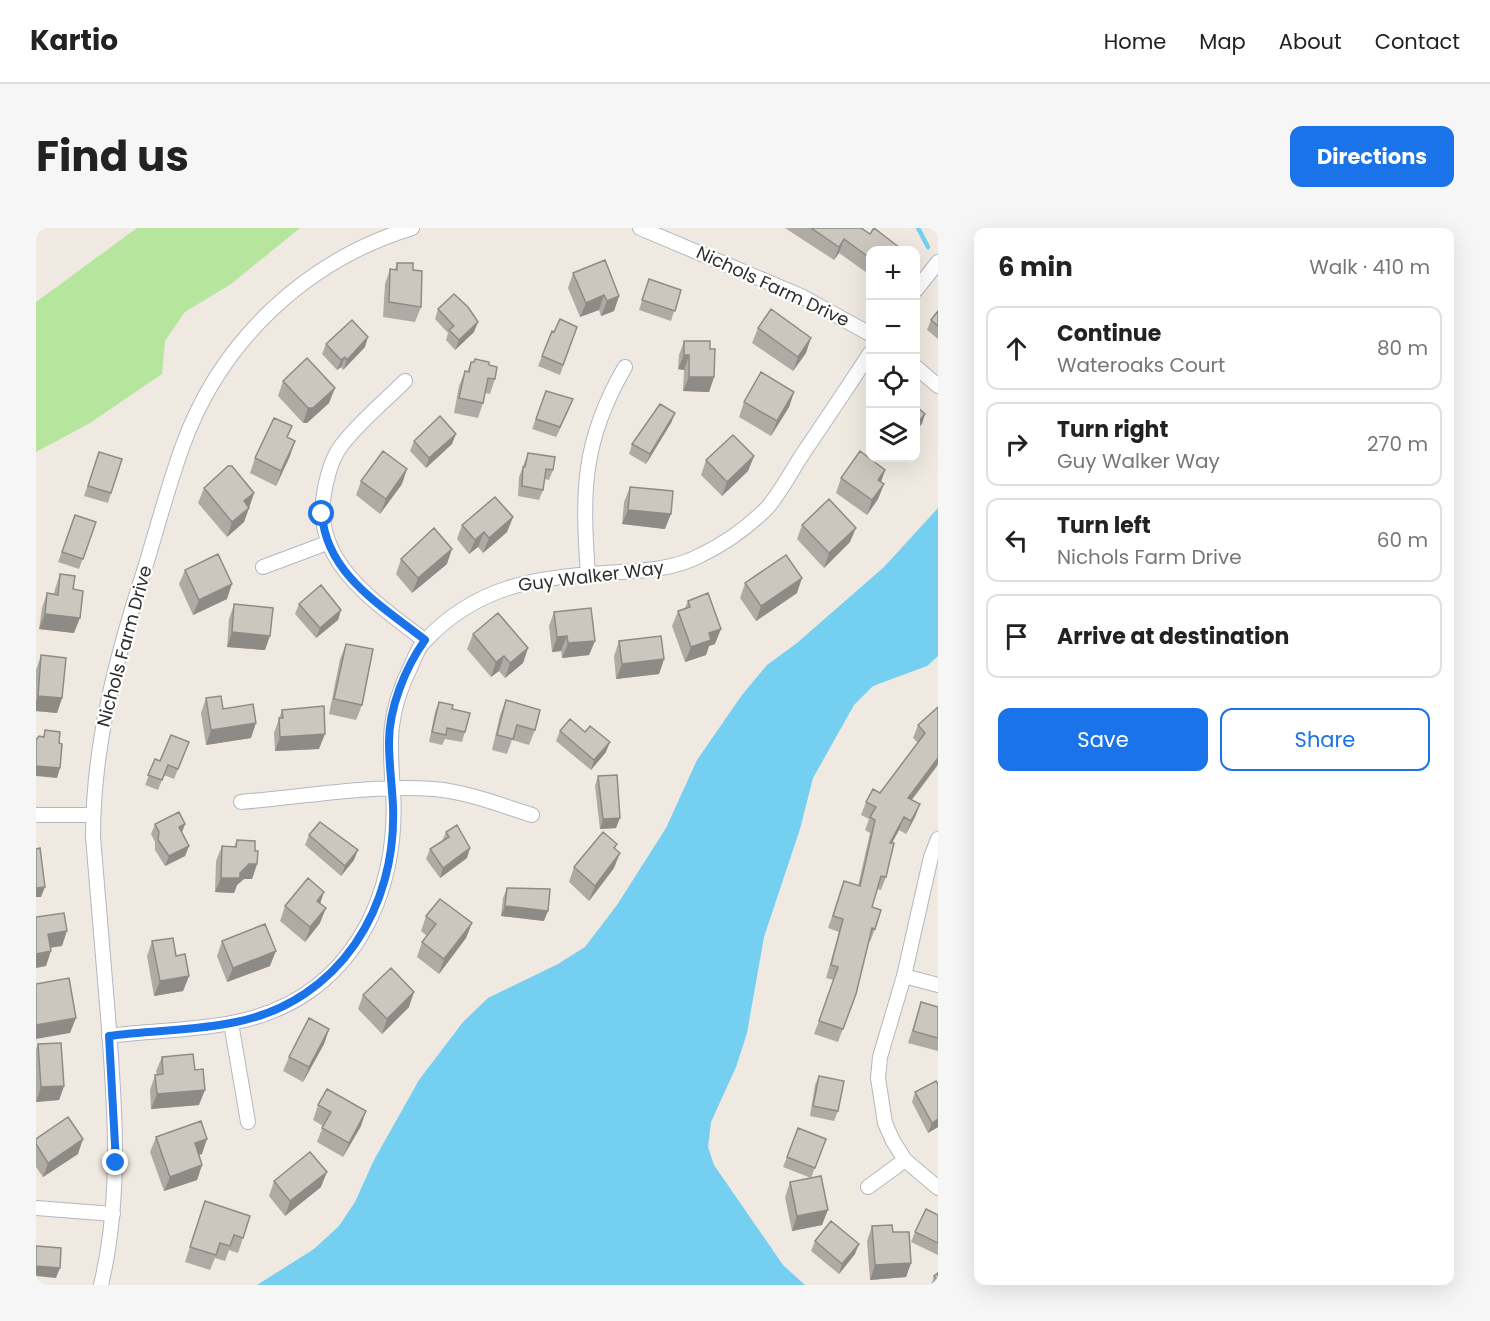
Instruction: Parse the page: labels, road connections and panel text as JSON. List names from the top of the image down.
{
  "streets": {
    "street": ["Nichols Farm Drive", "Guy Walker Way"]
  },
  "crossings": [
    ["Nichols Farm Drive", "Guy Walker Way"]
  ],
  "page": {
    "header": "Kartio",
    "nav": [
      "Home",
      "Map",
      "About",
      "Contact"
    ],
    "title": "Find us",
    "buttons": [
      "Directions",
      ["Save", "Share"]
    ],
    "heading": ["6 min", "Walk · 410 m"],
    "map_buttons": ["+", "−"],
    "list": [
      ["Continue", "Wateroaks Court", "80 m"],
      ["Turn right", "Guy Walker Way", "270 m"],
      ["Turn left", "Nichols Farm Drive", "60 m"],
      "Arrive at destination"
    ]
  }
}
